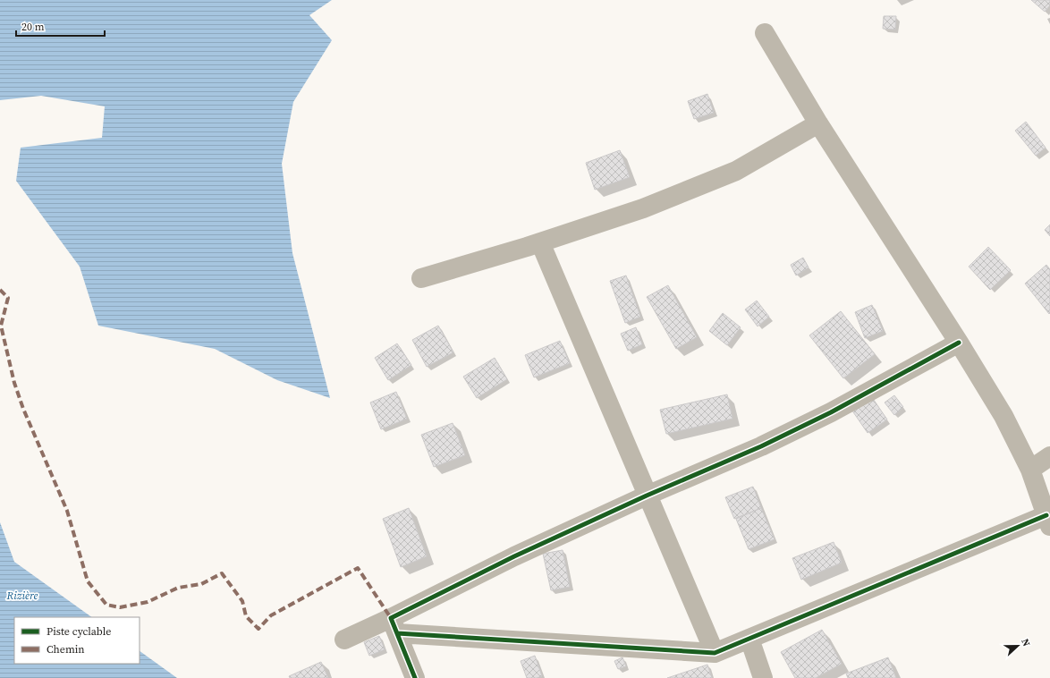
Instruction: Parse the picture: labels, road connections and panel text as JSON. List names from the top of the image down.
{
  "water": ["Rizière"],
  "legend": ["Piste cyclable", "Chemin"],
  "scale_bar": "20 m",
  "north": "right"
}
